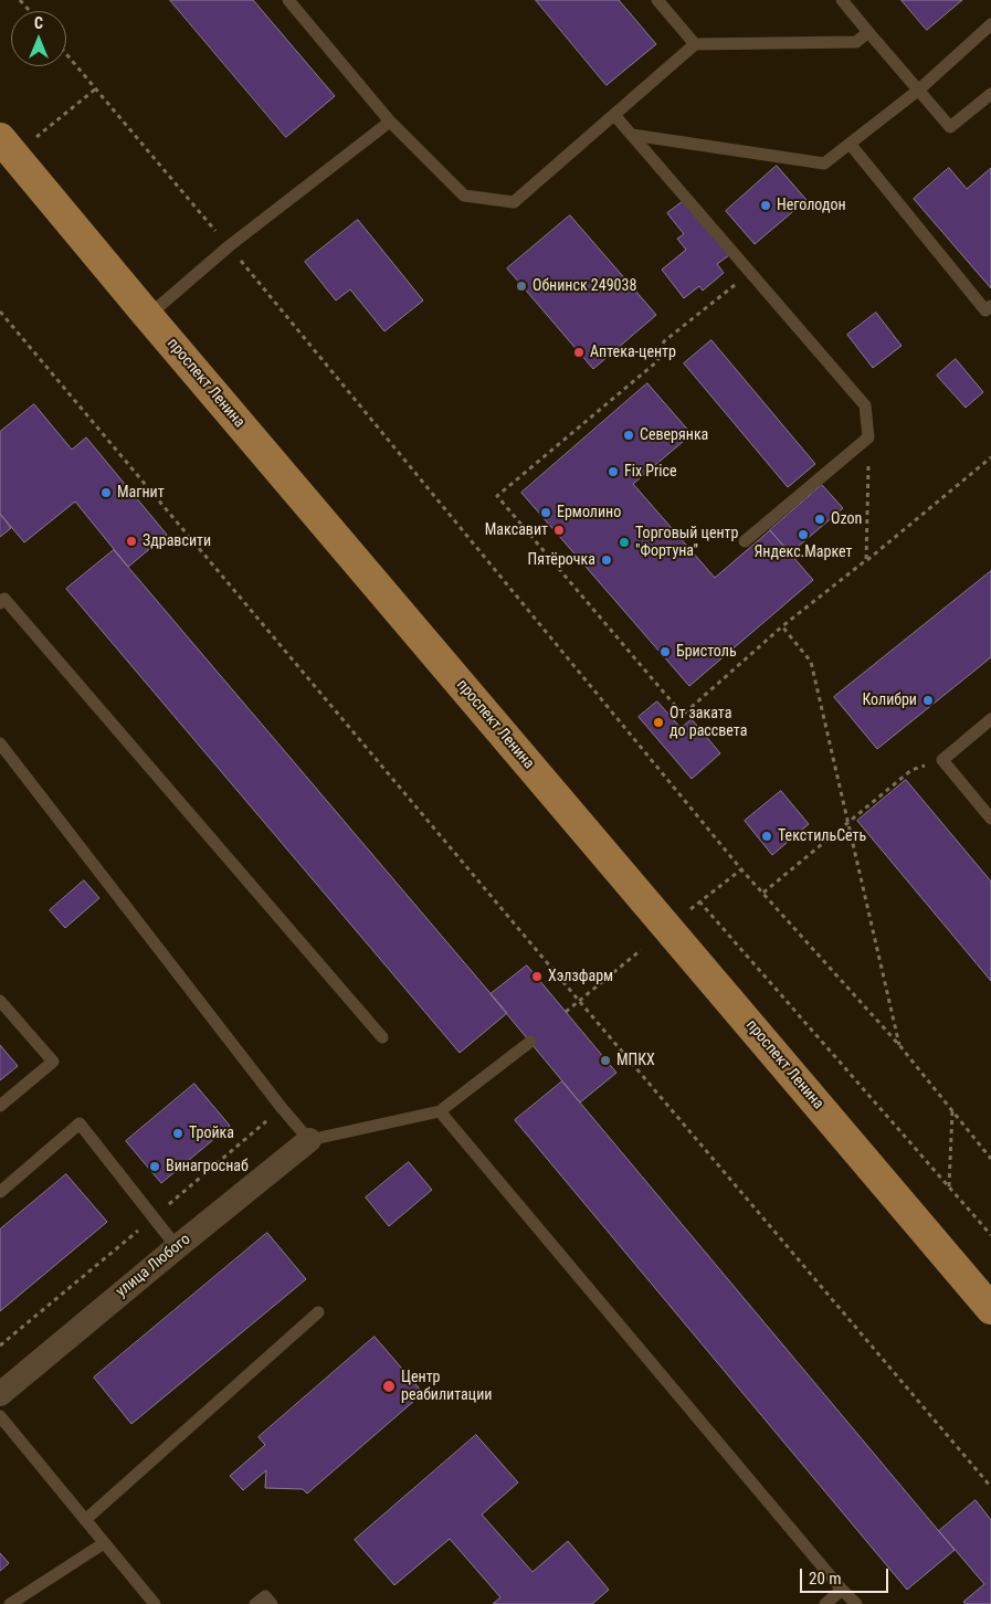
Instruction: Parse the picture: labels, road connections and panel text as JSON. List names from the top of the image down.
{
  "streets": {
    "main road": ["проспект Ленина"],
    "street": ["улица Любого"]
  },
  "places": [
    "Неголодон",
    "Обнинск 249038",
    "Аптека-центр",
    "Северянка",
    "Fix Price",
    "Магнит",
    "Ермолино",
    "Ozon",
    "Максавит",
    "Яндекс.Маркет",
    "Здравсити",
    "Торговый центр \"Фортуна\"",
    "Пятёрочка",
    "Бристоль",
    "Колибри",
    "От заката до рассвета",
    "ТекстильСеть",
    "Хэлзфарм",
    "МПКХ",
    "Тройка",
    "Винагроснаб",
    "Центр реабилитации"
  ],
  "scale_bar": "20 m",
  "north": "top"
}
